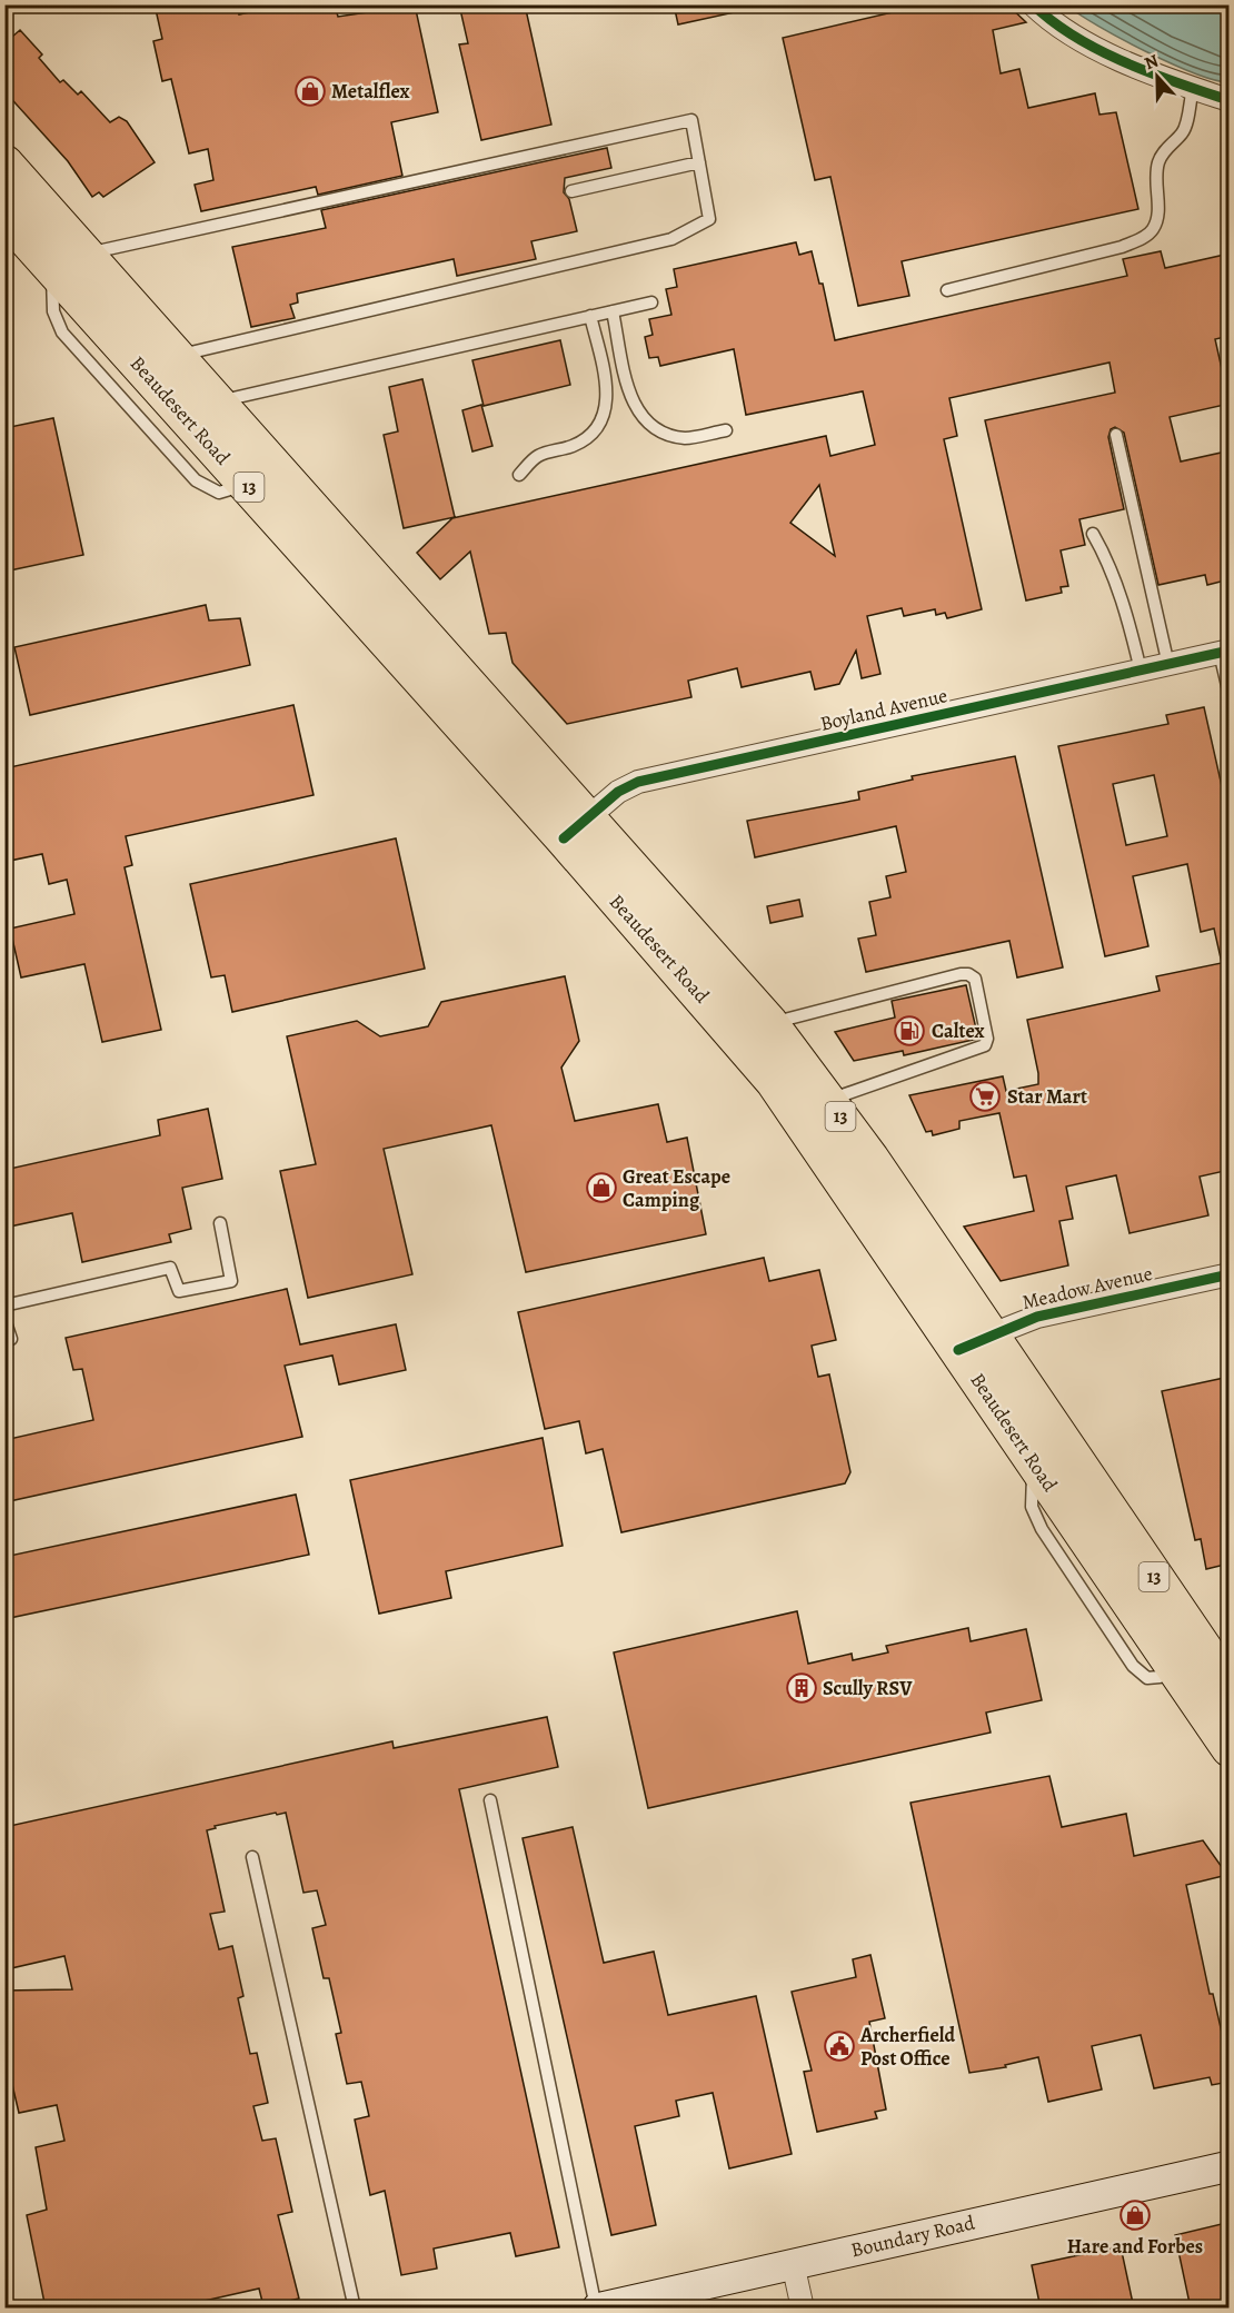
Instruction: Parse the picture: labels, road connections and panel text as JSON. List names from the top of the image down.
{
  "streets": {
    "highway": ["Beaudesert Road", "13"],
    "main road": ["Boundary Road"],
    "street": ["Boyland Avenue", "Meadow Avenue"]
  },
  "crossings": [
    ["Beaudesert Road", "Boyland Avenue"],
    ["Beaudesert Road", "Meadow Avenue"]
  ],
  "places": {
    "shop": ["Metalflex", "Great Escape Camping", "Hare and Forbes"],
    "fuel station": ["Caltex"],
    "supermarket": ["Star Mart"],
    "building": ["Scully RSV"],
    "public building": ["Archerfield Post Office"]
  },
  "north": "top"
}
